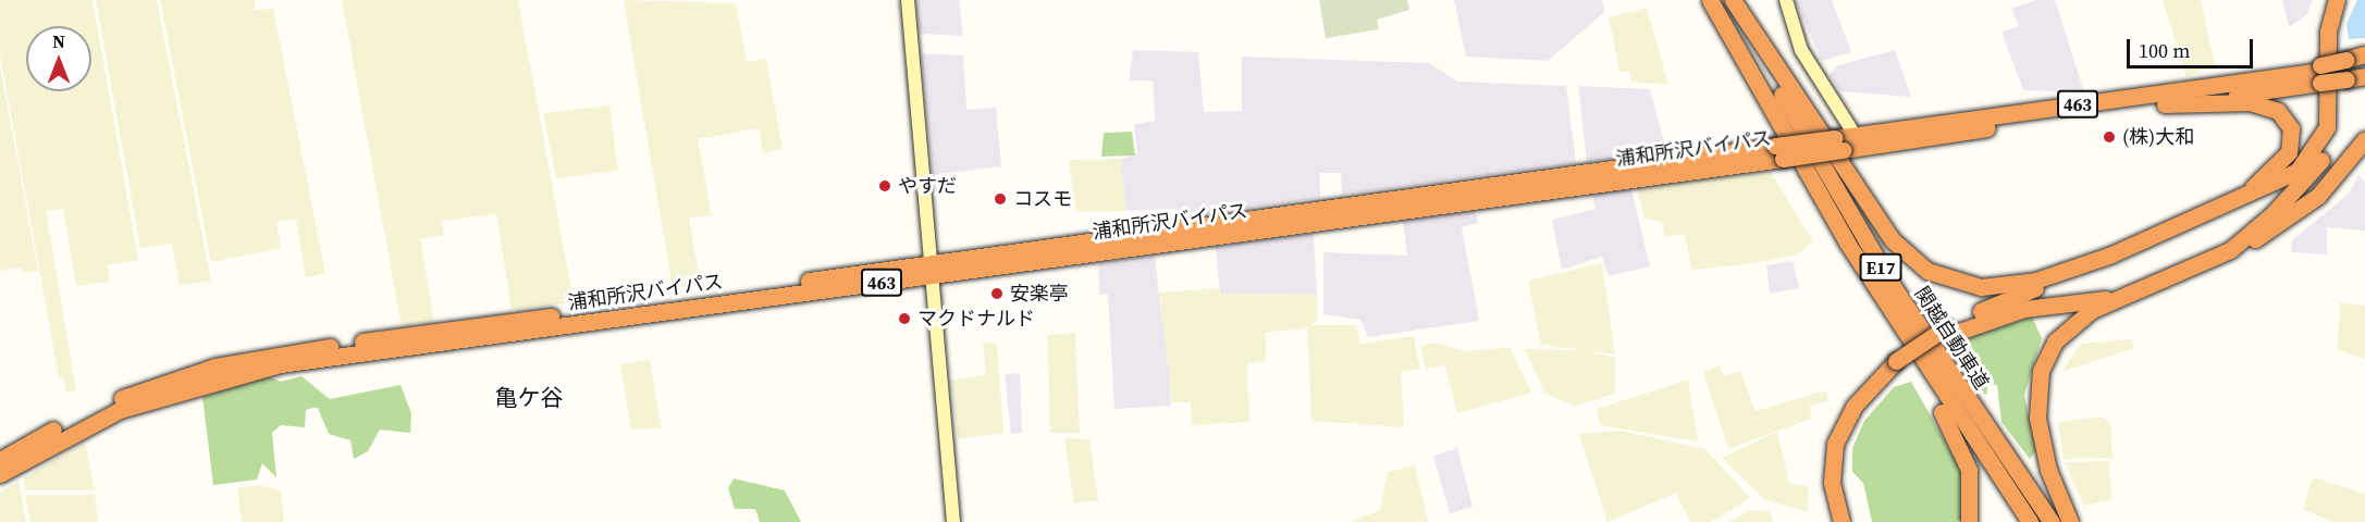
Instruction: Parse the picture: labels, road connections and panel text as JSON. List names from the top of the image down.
{
  "streets": {
    "highway": [
      "463",
      "浦和所沢バイパス",
      "E17",
      "関越自動車道"
    ]
  },
  "districts": ["亀ケ谷"],
  "places": [
    "(株)大和",
    "やすだ",
    "コスモ",
    "安楽亭",
    "マクドナルド"
  ],
  "scale_bar": "100 m",
  "north": "top"
}
